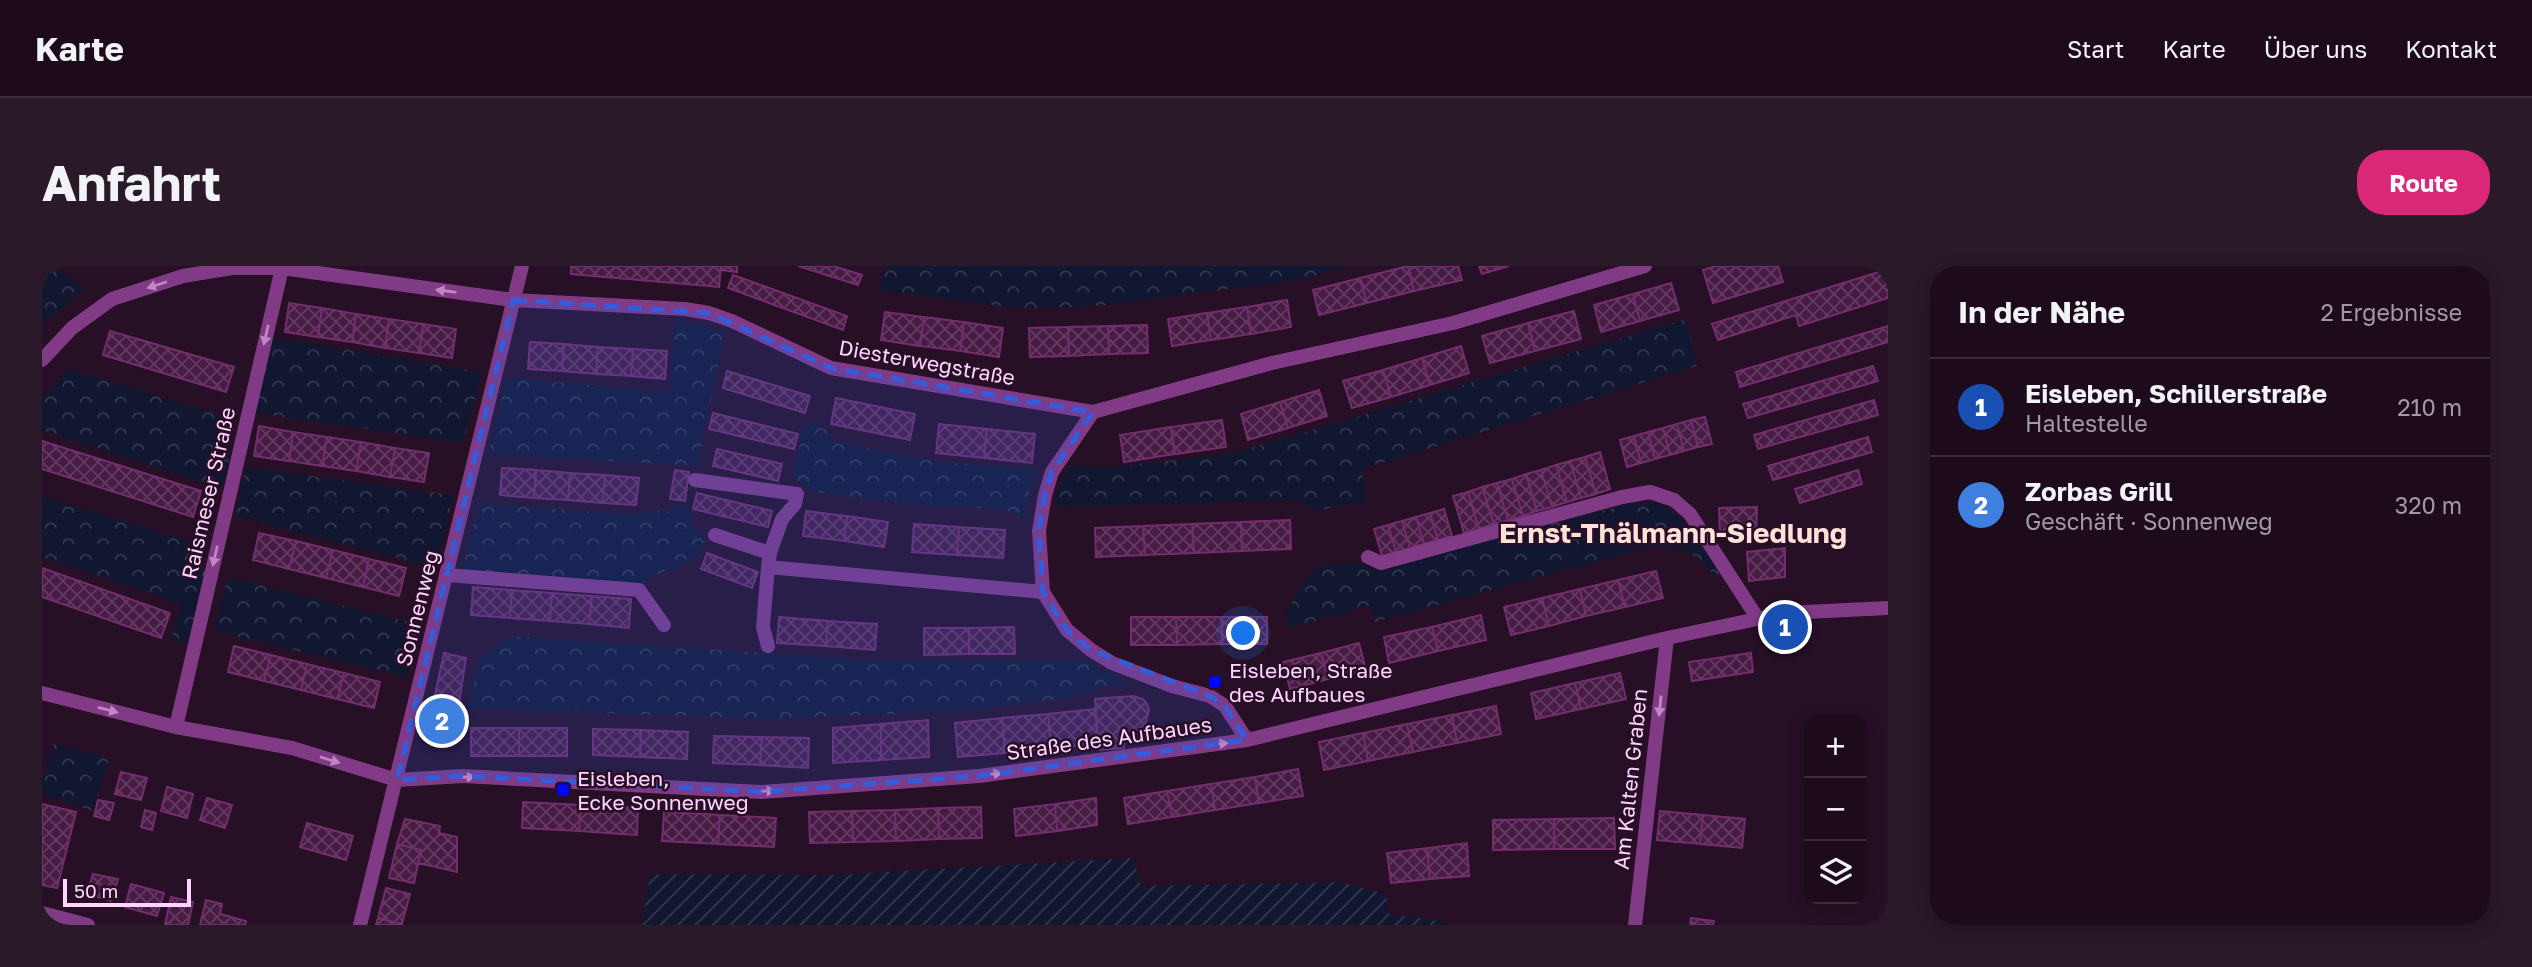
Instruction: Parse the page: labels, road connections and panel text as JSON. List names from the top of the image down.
{
  "streets": {
    "street": [
      "Diesterwegstraße",
      "Raismeser Straße",
      "Sonnenweg",
      "Straße des Aufbaues",
      "Am Kalten Graben"
    ]
  },
  "crossings": [
    ["Diesterwegstraße", "Sonnenweg"],
    ["Sonnenweg", "Straße des Aufbaues"],
    ["Straße des Aufbaues", "Am Kalten Graben"]
  ],
  "one_way": ["Raismeser Straße", "Straße des Aufbaues", "Am Kalten Graben"],
  "districts": ["Ernst-Thälmann-Siedlung"],
  "places": {
    "transit": ["Eisleben, Straße des Aufbaues", "Eisleben, Ecke Sonnenweg"]
  },
  "scale_bar": "50 m",
  "page": {
    "header": "Karte",
    "nav": [
      "Start",
      "Karte",
      "Über uns",
      "Kontakt"
    ],
    "buttons": "Route",
    "title": "Anfahrt",
    "heading": ["In der Nähe", "2 Ergebnisse"],
    "list": [
      {
        "mark": "1",
        "name": "Eisleben, Schillerstraße",
        "note": "Haltestelle",
        "value": "210 m"
      },
      {
        "mark": "2",
        "name": "Zorbas Grill",
        "note": "Geschäft · Sonnenweg",
        "value": "320 m"
      }
    ],
    "pins": ["1", "2"],
    "map_buttons": ["+", "−"],
    "scale": "50 m"
  }
}
